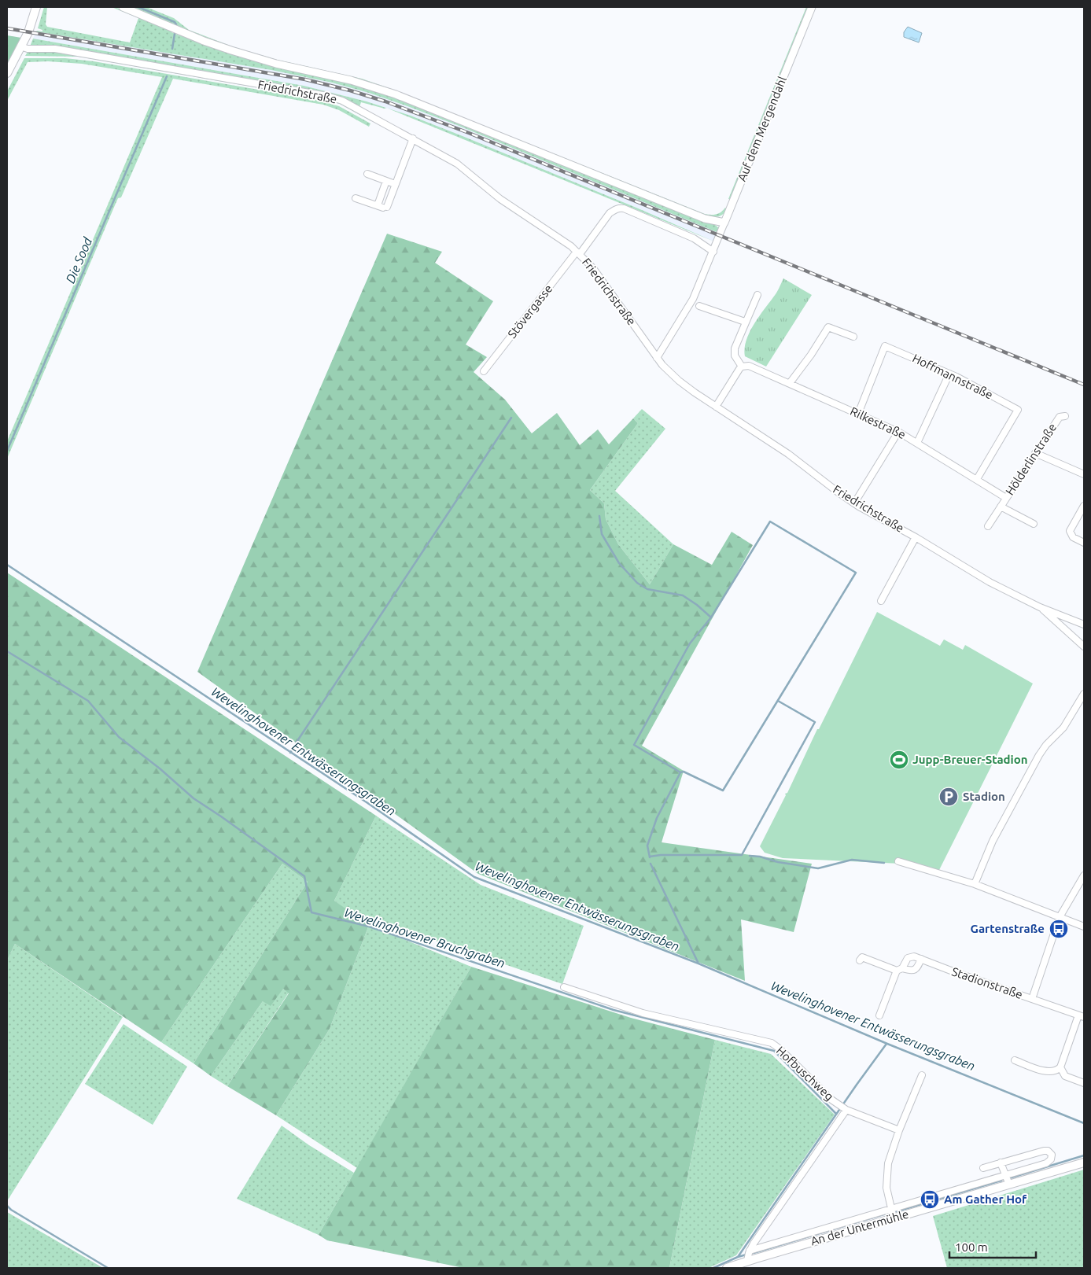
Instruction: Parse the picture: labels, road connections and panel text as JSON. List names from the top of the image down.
{
  "streets": {
    "main road": ["An der Untermühle"],
    "street": [
      "Friedrichstraße",
      "Auf dem Mergendahl",
      "Stövergasse",
      "Hoffmannstraße",
      "Rilkestraße",
      "Hölderlinstraße",
      "Stadionstraße",
      "Hofbuschweg"
    ]
  },
  "crossings": [
    ["Friedrichstraße", "Auf dem Mergendahl"],
    ["Friedrichstraße", "Stövergasse"],
    ["Hoffmannstraße", "Rilkestraße"],
    ["Rilkestraße", "Hölderlinstraße"]
  ],
  "water": ["Die Sood", "Wevelinghovener Entwässerungsgraben", "Wevelinghovener Bruchgraben"],
  "places": {
    "sports": ["Jupp-Breuer-Stadion"],
    "parking": ["Stadion"],
    "bus stop": ["Gartenstraße", "Am Gather Hof"]
  },
  "scale_bar": "100 m"
}
